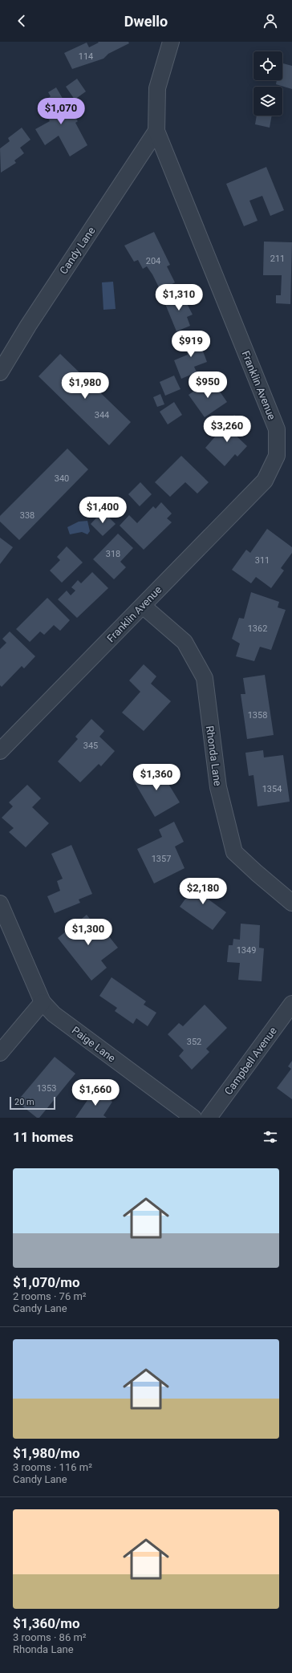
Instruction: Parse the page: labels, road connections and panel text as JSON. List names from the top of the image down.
{
  "streets": {
    "street": [
      "Candy Lane",
      "Franklin Avenue",
      "Rhonda Lane",
      "Paige Lane",
      "Campbell Avenue"
    ]
  },
  "crossings": [
    ["Candy Lane", "Franklin Avenue"],
    ["Franklin Avenue", "Rhonda Lane"]
  ],
  "house_numbers": [
    "114",
    "211",
    "204",
    "344",
    "340",
    "338",
    "318",
    "311",
    "1362",
    "1358",
    "345",
    "1354",
    "1357",
    "1349",
    "352",
    "1353"
  ],
  "scale_bar": "20 m",
  "page": {
    "header": "Dwello",
    "price": [
      "$1,070",
      "$1,310",
      "$919",
      "$950",
      "$1,980",
      "$3,260",
      "$1,400",
      "$1,360",
      "$2,180",
      "$1,300",
      "$1,660"
    ],
    "scale": "20 m",
    "heading": "11 homes",
    "list": [
      {
        "name": "$1,070/mo",
        "note": "2 rooms · 76 m² · Candy Lane"
      },
      {
        "name": "$1,980/mo",
        "note": "3 rooms · 116 m² · Candy Lane"
      },
      {
        "name": "$1,360/mo",
        "note": "3 rooms · 86 m² · Rhonda Lane"
      }
    ]
  }
}
